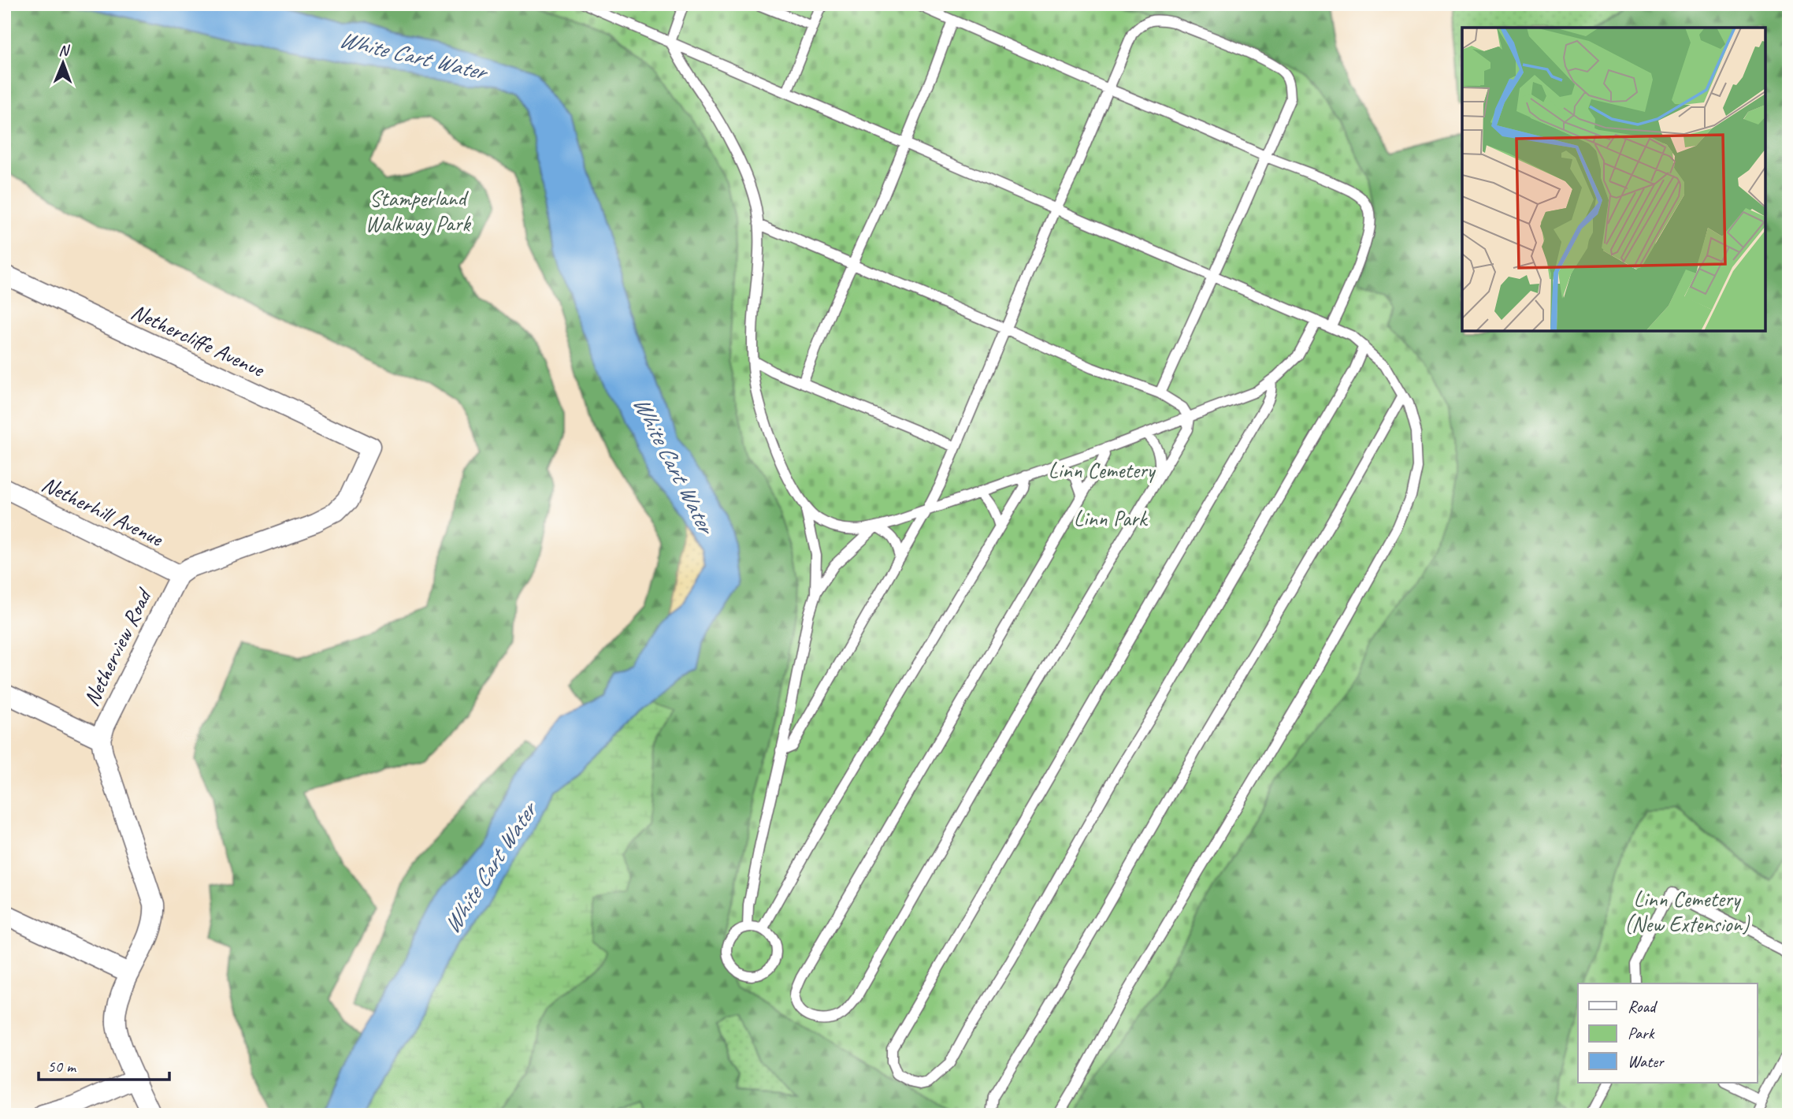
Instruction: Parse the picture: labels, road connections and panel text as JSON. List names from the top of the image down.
{
  "streets": {
    "street": ["Nethercliffe Avenue", "Netherhill Avenue", "Netherview Road"]
  },
  "crossings": [
    ["Nethercliffe Avenue", "Netherview Road"],
    ["Netherhill Avenue", "Netherview Road"]
  ],
  "water": ["White Cart Water"],
  "parks": [
    "Stamperland Walkway Park",
    "Linn Cemetery",
    "Linn Park",
    "Linn Cemetery (New Extension)"
  ],
  "legend": ["Road", "Park", "Water"],
  "scale_bar": "50 m",
  "north": "top"
}
